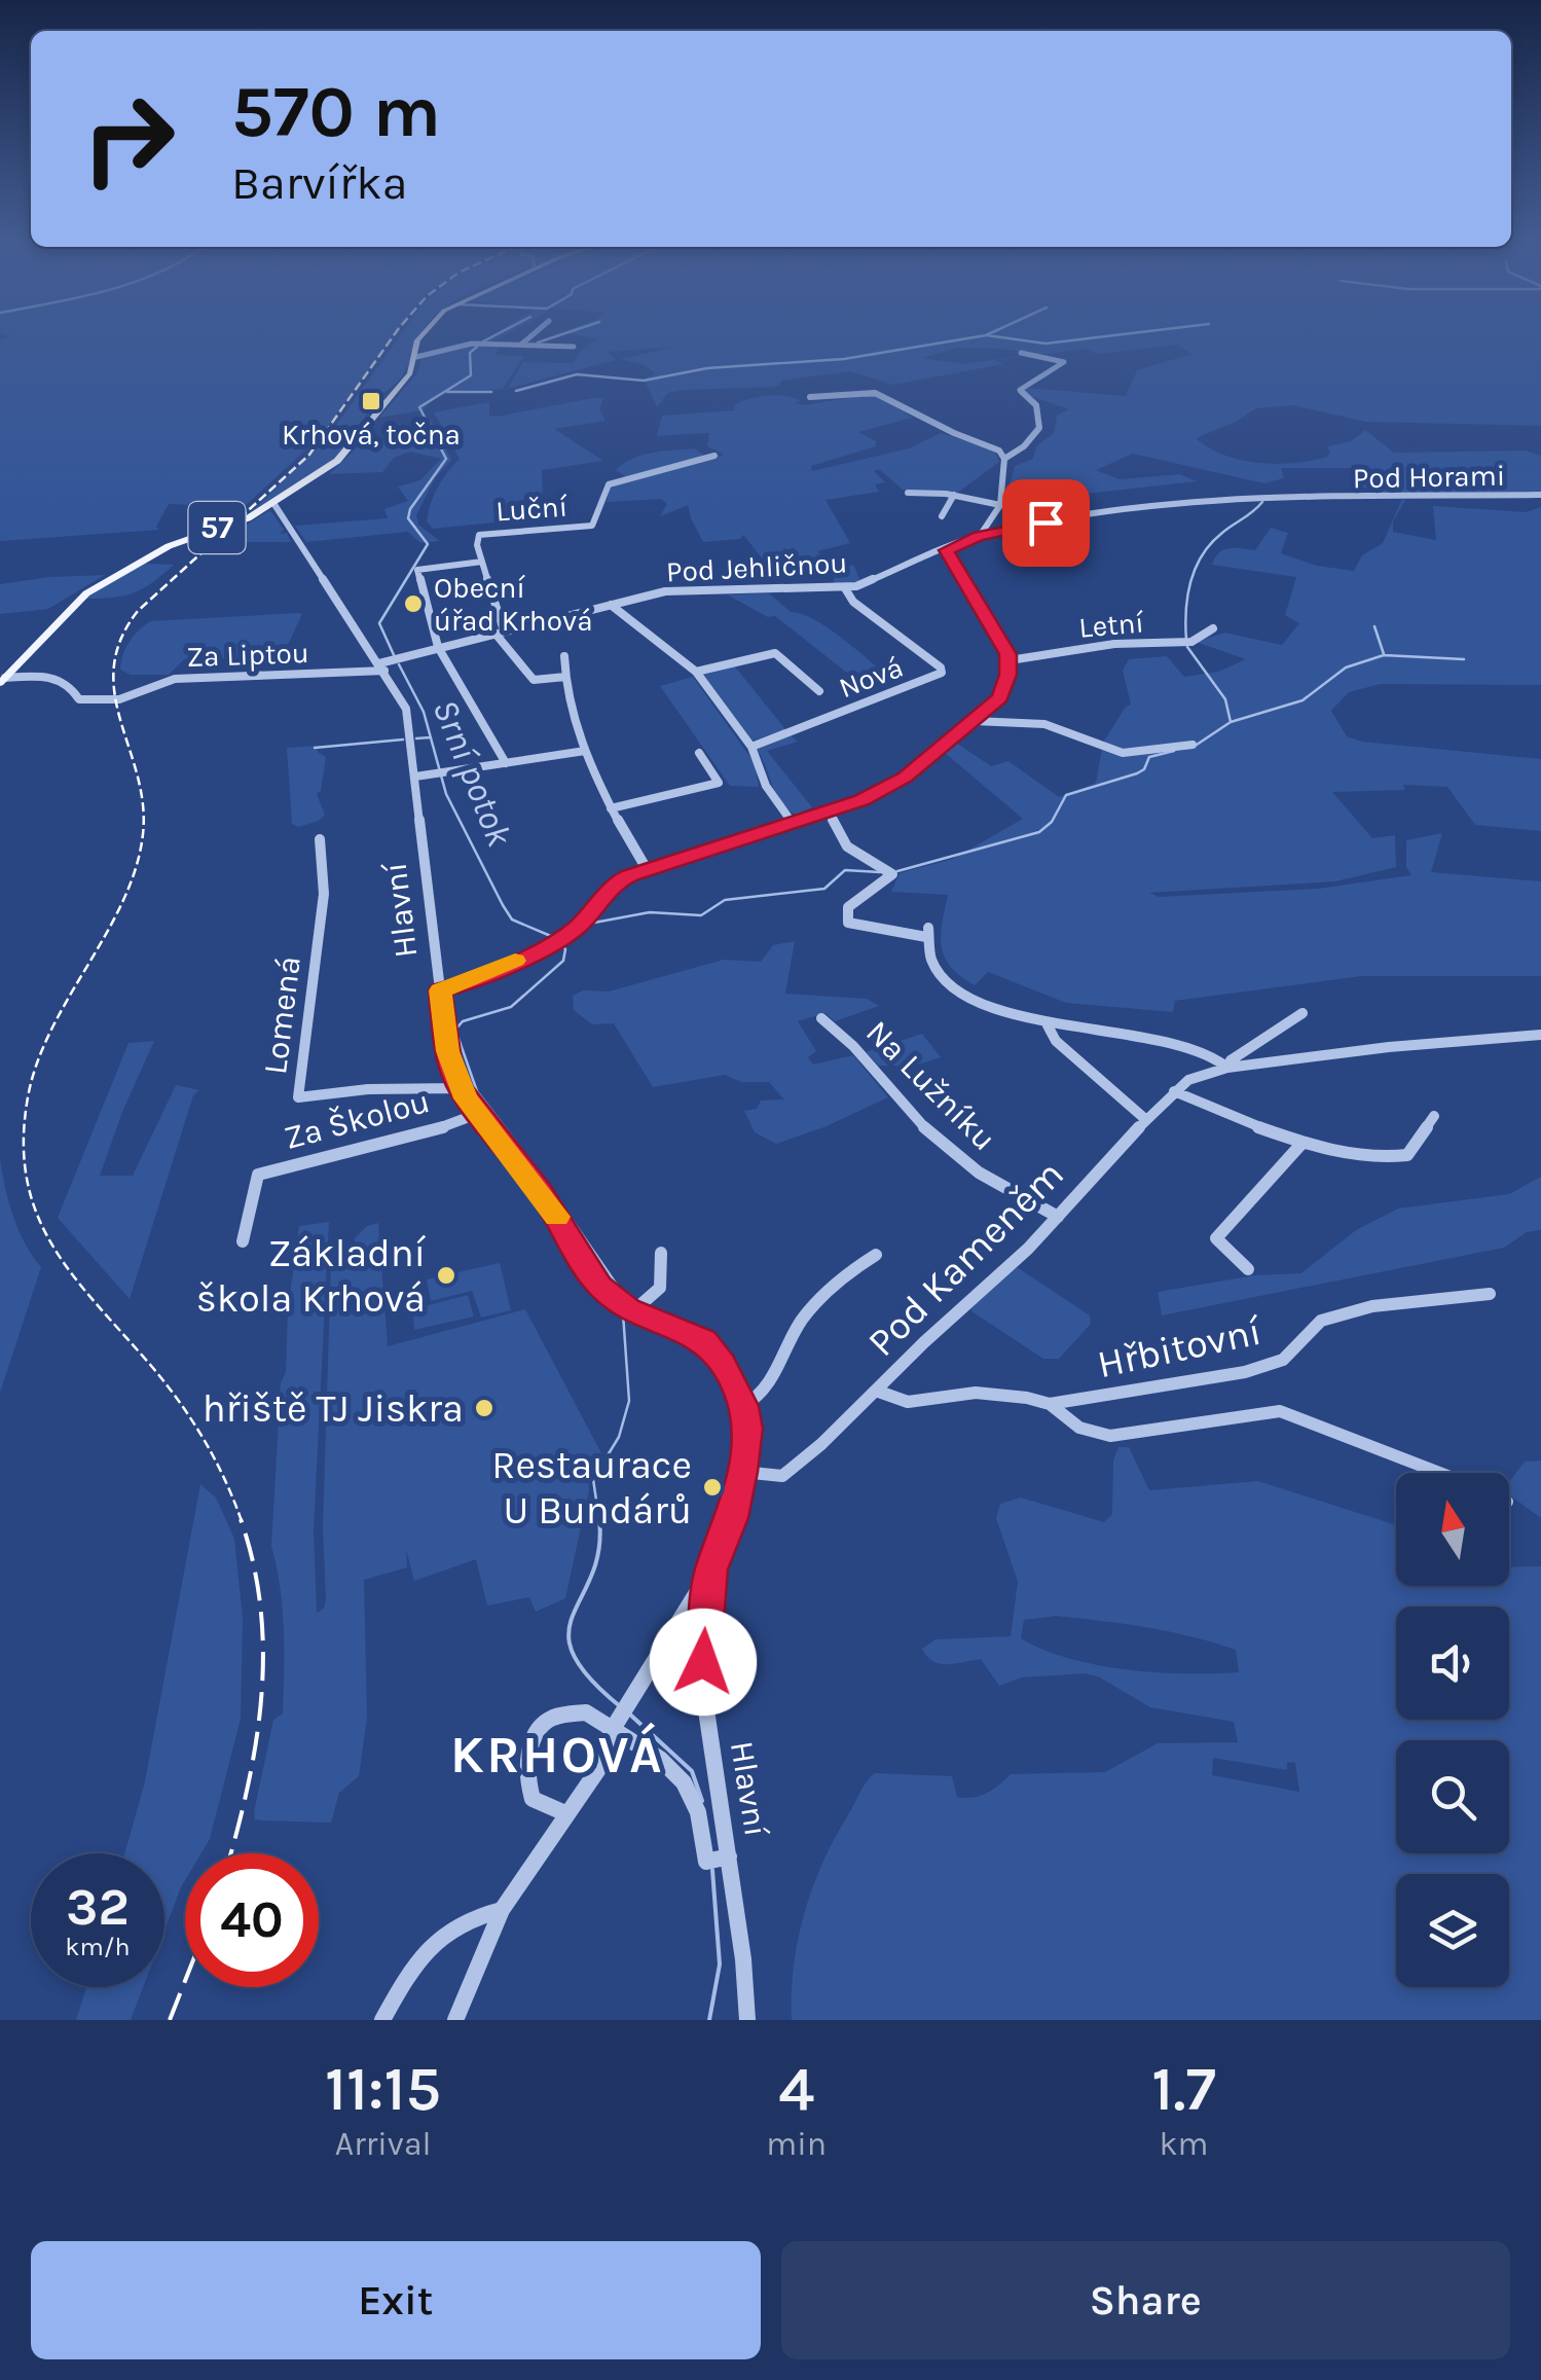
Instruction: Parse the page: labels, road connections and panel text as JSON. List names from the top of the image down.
{
  "streets": {
    "main road": ["57"],
    "street": [
      "Pod Horami",
      "Luční",
      "Pod Jehličnou",
      "Letní",
      "Za Liptou",
      "Nová",
      "Hlavní",
      "Lomená",
      "Na Lužníku",
      "Za Školou",
      "Pod Kameněm",
      "Hřbitovní"
    ]
  },
  "crossings": [
    ["Pod Horami", "Pod Jehličnou"],
    ["Luční", "Pod Jehličnou"],
    ["57", "Za Liptou"],
    ["57", "Hlavní"],
    ["Pod Jehličnou", "Za Liptou"],
    ["Pod Jehličnou", "Nová"],
    ["Pod Jehličnou", "Hlavní"],
    ["Za Liptou", "Hlavní"],
    ["Hlavní", "Lomená"],
    ["Hlavní", "Za Školou"],
    ["Hlavní", "Pod Kameněm"],
    ["Na Lužníku", "Pod Kameněm"]
  ],
  "districts": ["KRHOVÁ"],
  "water": ["Srní potok"],
  "places": {
    "transit": ["Krhová, točna"],
    "other": [
      "Obecní úřad Krhová",
      "Základní škola Krhová",
      "hřiště TJ Jiskra",
      "Restaurace U Bundárů"
    ]
  },
  "north": "top",
  "page": {
    "turn": ["570 m", "Barvířka"],
    "speed": "32 km/h",
    "limit": "40",
    "eta": [
      "11:15",
      "Arrival",
      "4",
      "min",
      "1.7",
      "km"
    ],
    "buttons": ["Exit", "Share"]
  }
}
